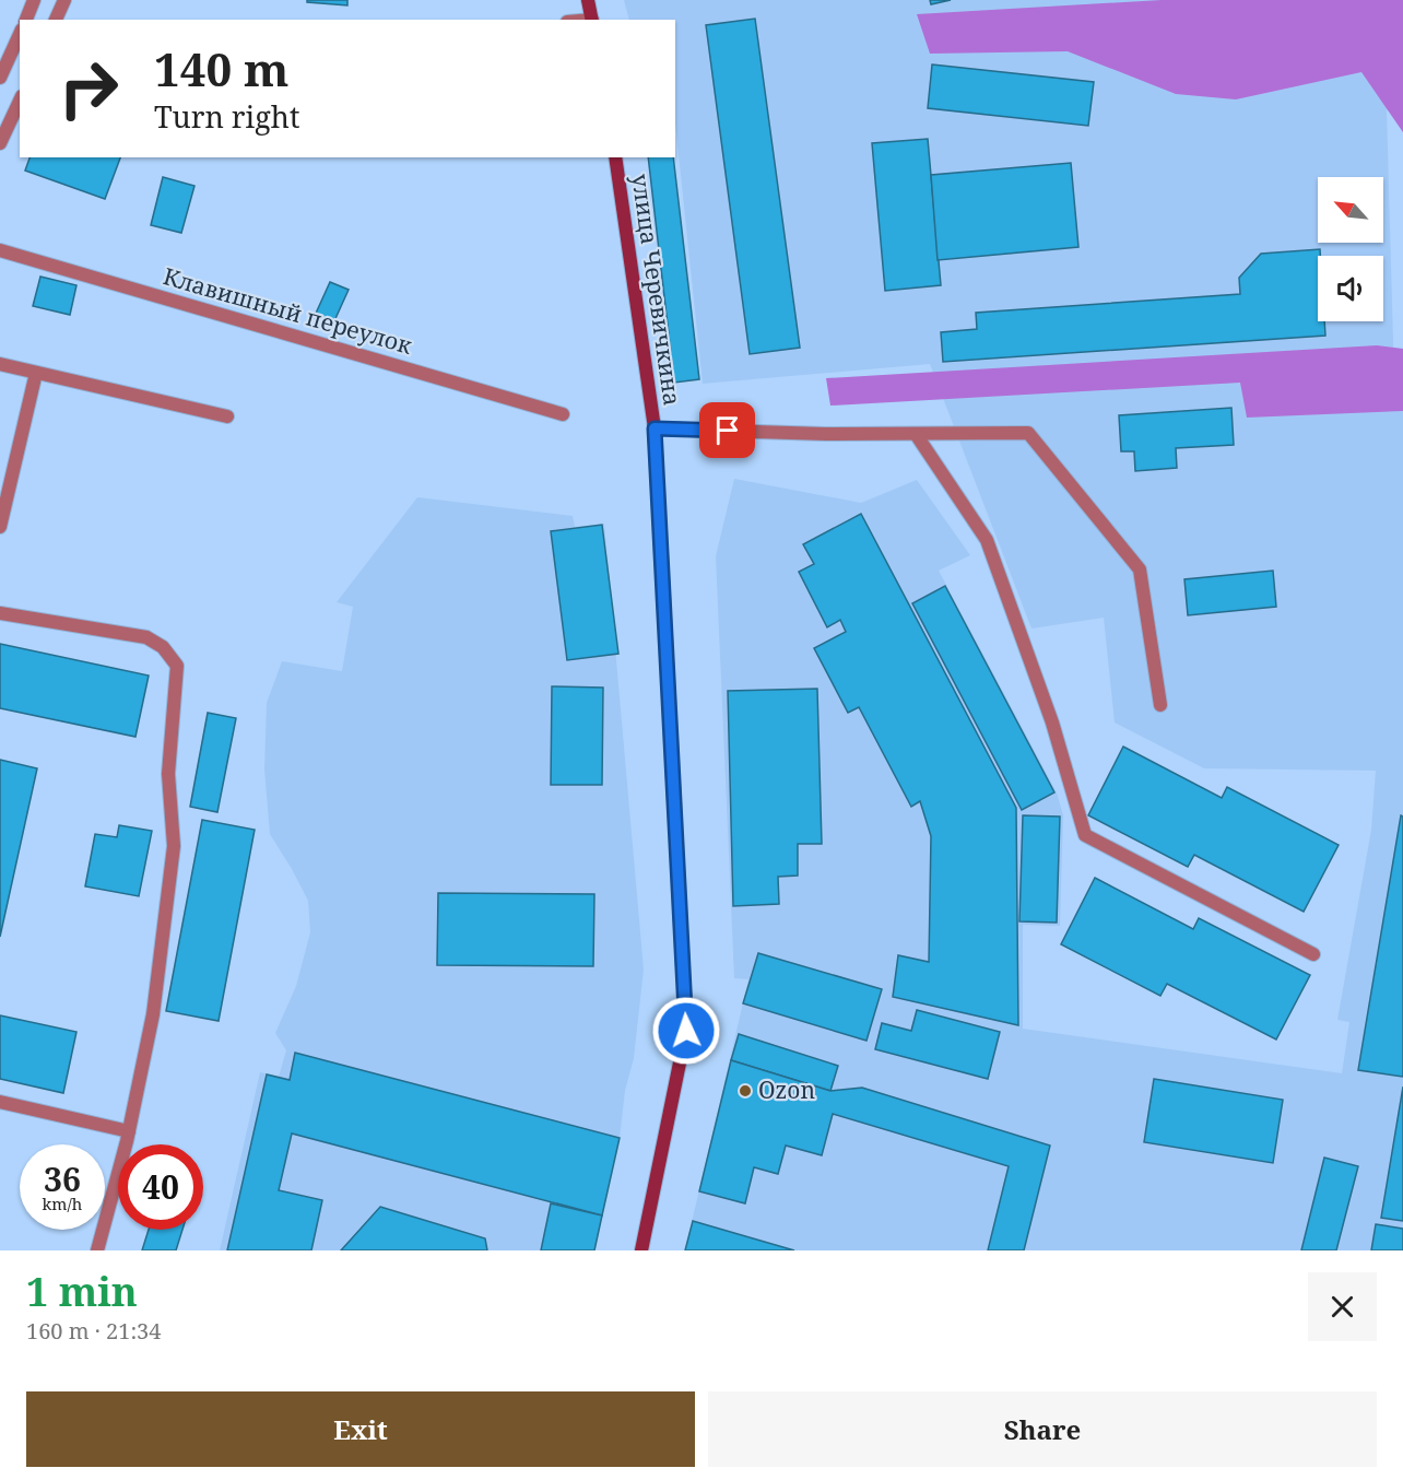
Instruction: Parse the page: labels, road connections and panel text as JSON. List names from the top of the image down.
{
  "streets": {
    "street": ["улица Черевичкина", "Клавишный переулок"]
  },
  "places": ["Ozon"],
  "north": "top left",
  "page": {
    "turn": ["140 m", "Turn right"],
    "speed": "36 km/h",
    "limit": "40",
    "heading": ["1 min", "160 m · 21:34"],
    "buttons": ["Exit", "Share"]
  }
}
